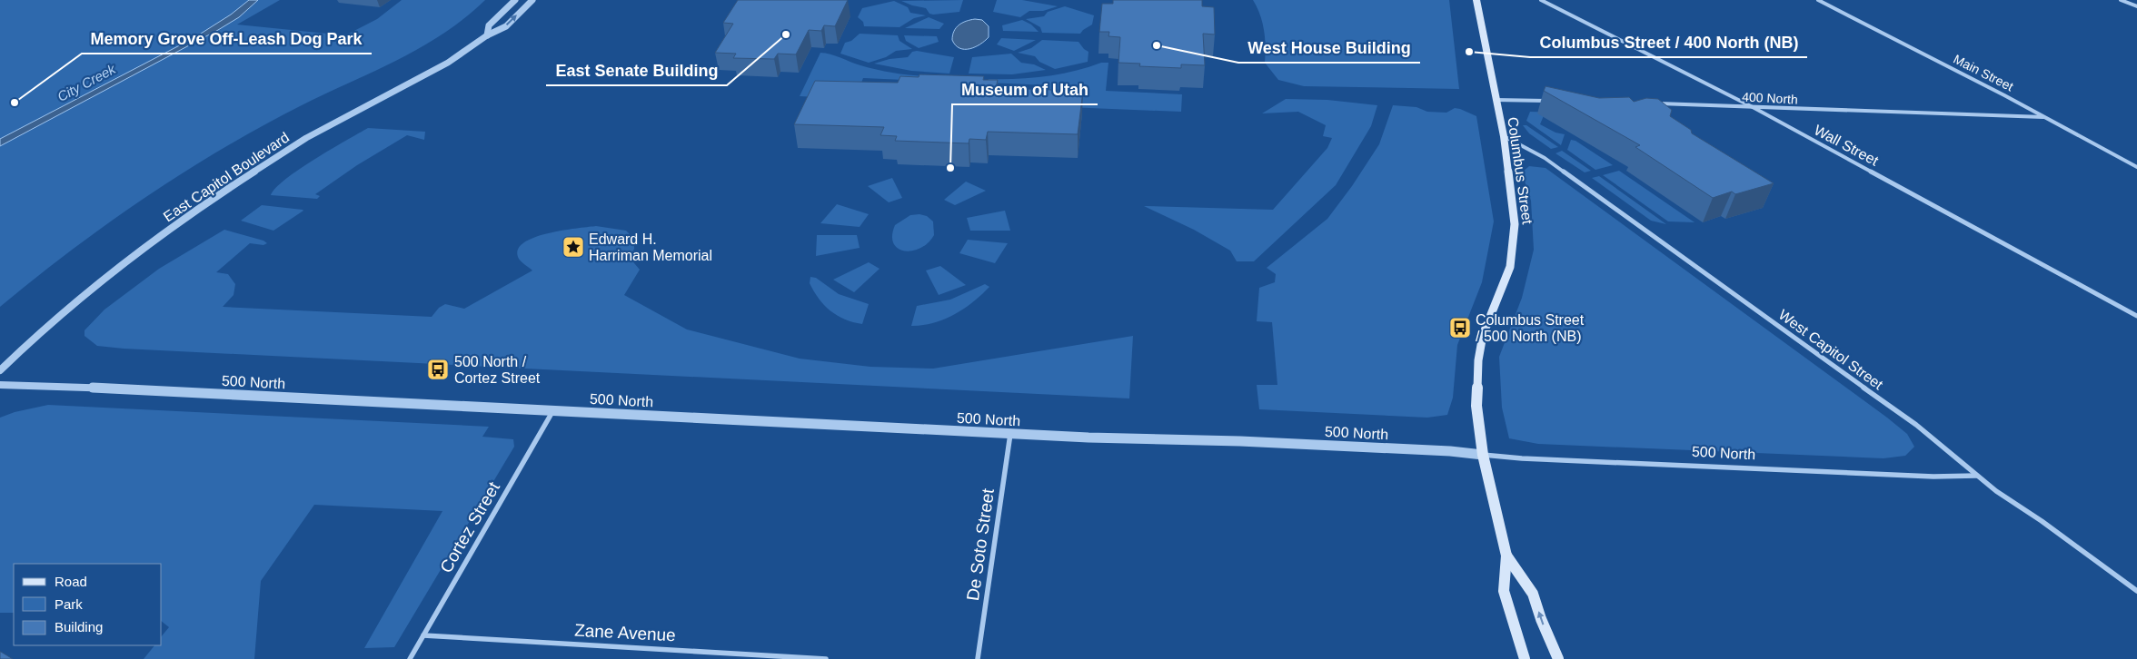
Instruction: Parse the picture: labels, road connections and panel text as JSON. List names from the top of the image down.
{
  "streets": {
    "main road": ["Columbus Street"],
    "street": [
      "Main Street",
      "400 North",
      "Wall Street",
      "East Capitol Boulevard",
      "West Capitol Street",
      "500 North",
      "Cortez Street",
      "De Soto Street",
      "Zane Avenue"
    ]
  },
  "crossings": [
    ["Main Street", "400 North"],
    ["400 North", "Wall Street"],
    ["Columbus Street", "West Capitol Street"],
    ["Columbus Street", "500 North"],
    ["West Capitol Street", "500 North"],
    ["500 North", "Cortez Street"],
    ["500 North", "De Soto Street"],
    ["Cortez Street", "Zane Avenue"]
  ],
  "water": ["City Creek"],
  "places": {
    "other": [
      "East Senate Building",
      "West House Building",
      "Columbus Street / 400 North (NB)",
      "Memory Grove Off-Leash Dog Park",
      "Museum of Utah"
    ],
    "place": ["Edward H. Harriman Memorial"],
    "bus stop": ["Columbus Street / 500 North (NB)", "500 North / Cortez Street"]
  },
  "legend": ["Road", "Park", "Building"]
}
